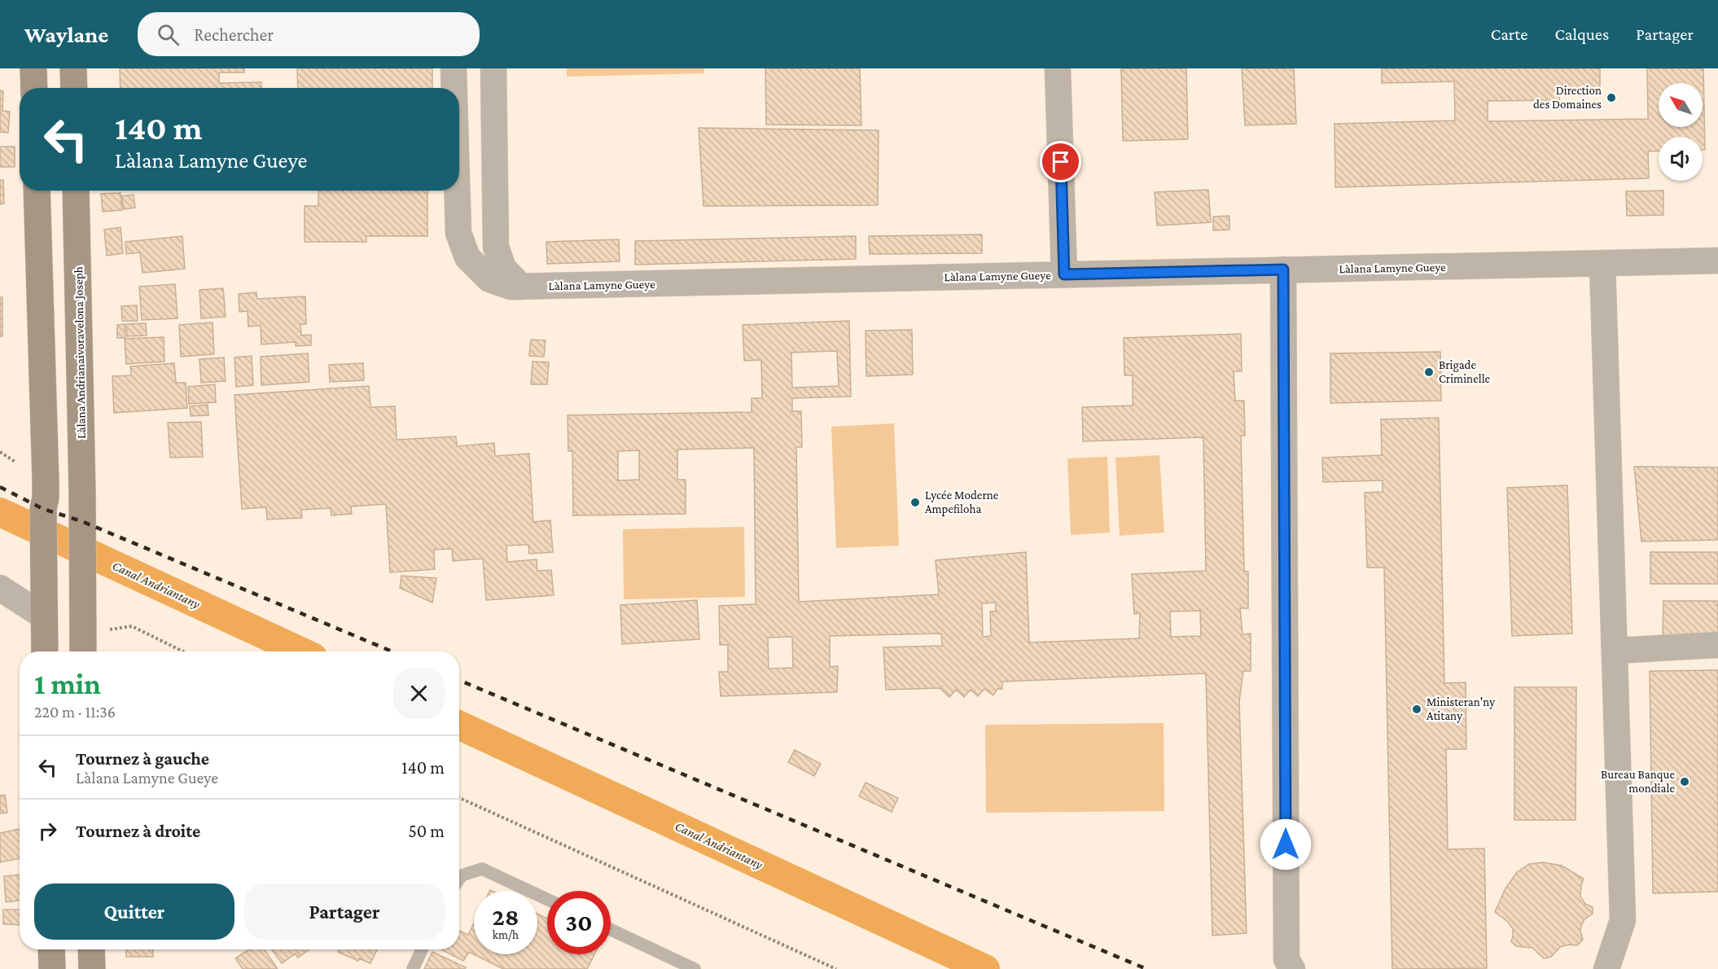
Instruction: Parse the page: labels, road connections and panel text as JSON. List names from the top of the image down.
{
  "streets": {
    "main road": ["Làlana Andrianaivoravelona Joseph"],
    "street": ["Làlana Lamyne Gueye"]
  },
  "water": ["Canal Andriantany"],
  "places": [
    "Direction des Domaines",
    "Brigade Criminelle",
    "Lycée Moderne Ampefiloha",
    "Ministeran'ny Atitany",
    "Bureau Banque mondiale"
  ],
  "north": "top left",
  "page": {
    "header": "Waylane",
    "search": "Rechercher",
    "nav": ["Carte", "Calques", "Partager"],
    "turn": ["140 m", "Làlana Lamyne Gueye"],
    "heading": ["1 min", "220 m · 11:36"],
    "list": [
      {
        "name": "Tournez à gauche",
        "note": "Làlana Lamyne Gueye",
        "value": "140 m"
      },
      {
        "name": "Tournez à droite",
        "value": "50 m"
      }
    ],
    "buttons": ["Quitter", "Partager"],
    "speed": "28 km/h",
    "limit": "30"
  }
}
